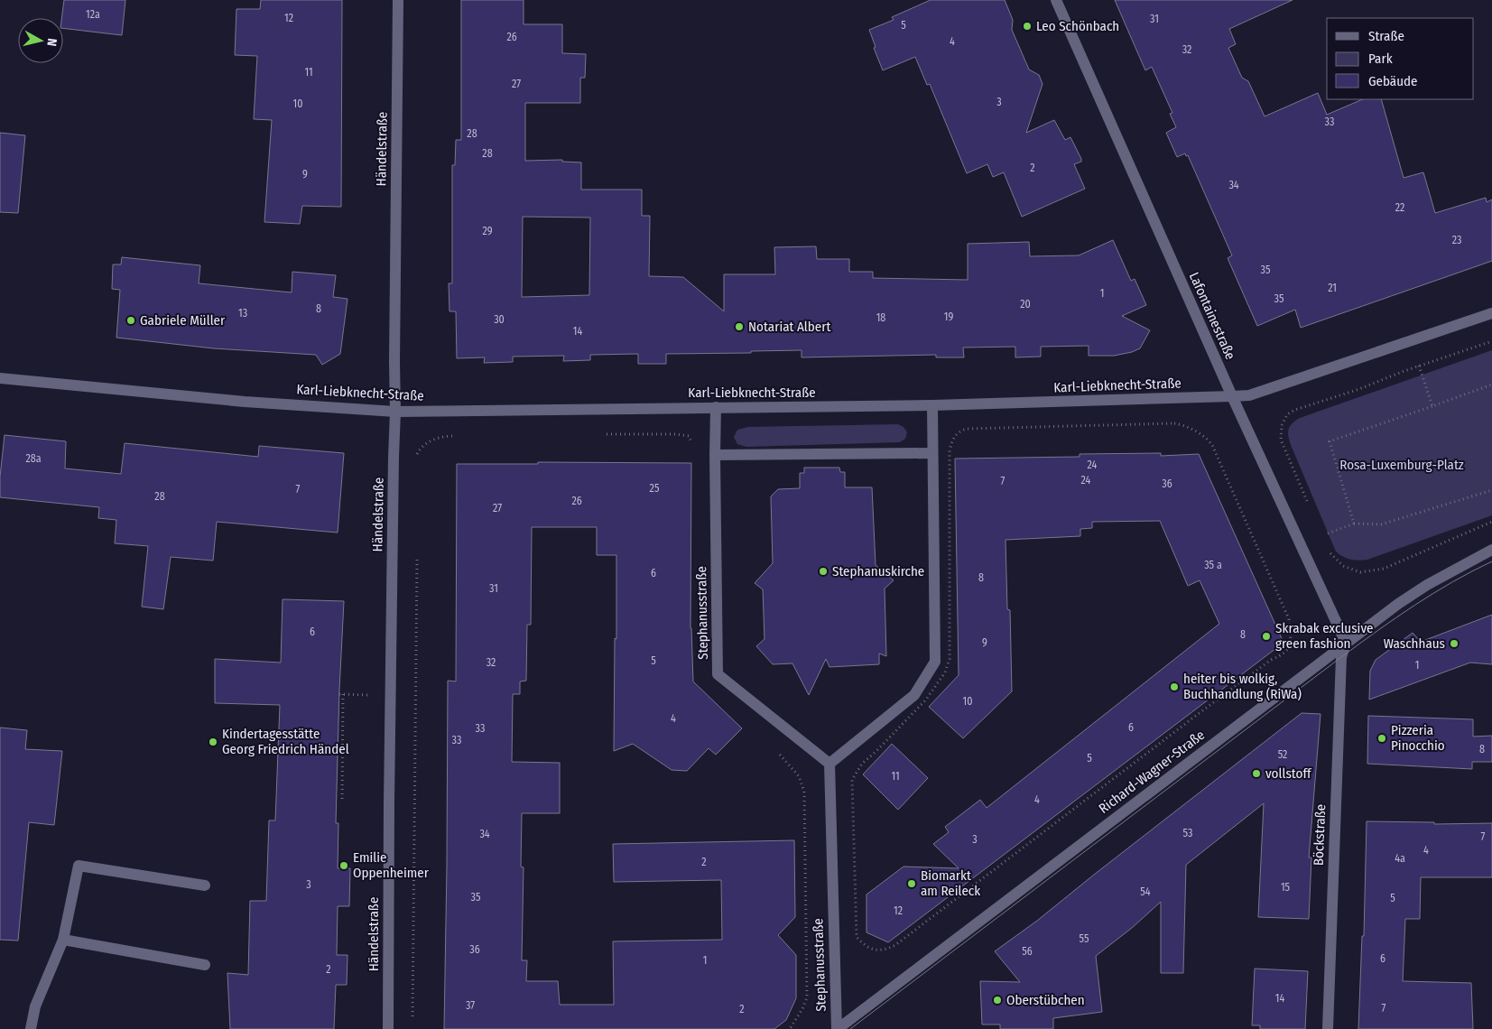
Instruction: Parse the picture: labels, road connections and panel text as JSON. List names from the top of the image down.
{
  "streets": {
    "street": [
      "Händelstraße",
      "Lafontainestraße",
      "Karl-Liebknecht-Straße",
      "Stephanusstraße",
      "Richard-Wagner-Straße",
      "Böckstraße"
    ]
  },
  "crossings": [
    ["Händelstraße", "Karl-Liebknecht-Straße"],
    ["Lafontainestraße", "Karl-Liebknecht-Straße"],
    ["Lafontainestraße", "Richard-Wagner-Straße"],
    ["Lafontainestraße", "Böckstraße"],
    ["Karl-Liebknecht-Straße", "Stephanusstraße"],
    ["Stephanusstraße", "Richard-Wagner-Straße"],
    ["Richard-Wagner-Straße", "Böckstraße"]
  ],
  "parks": ["Rosa-Luxemburg-Platz"],
  "places": [
    "Leo Schönbach",
    "Gabriele Müller",
    "Notariat Albert",
    "Stephanuskirche",
    "Skrabak exclusive green fashion",
    "Waschhaus",
    "heiter bis wolkig, Buchhandlung (RiWa)",
    "Pizzeria Pinocchio",
    "Kindertagesstätte Georg Friedrich Händel",
    "vollstoff",
    "Emilie Oppenheimer",
    "Biomarkt am Reileck",
    "Oberstübchen"
  ],
  "house_numbers": [
    "12a",
    "12",
    "31",
    "5",
    "26",
    "4",
    "32",
    "11",
    "27",
    "3",
    "10",
    "33",
    "28",
    "28",
    "2",
    "9",
    "34",
    "22",
    "29",
    "23",
    "35",
    "21",
    "1",
    "35",
    "20",
    "8",
    "13",
    "19",
    "18",
    "30",
    "14",
    "28a",
    "24",
    "24",
    "7",
    "36",
    "25",
    "7",
    "28",
    "26",
    "27",
    "35 a",
    "6",
    "8",
    "31",
    "6",
    "8",
    "9",
    "5",
    "32",
    "1",
    "10",
    "4",
    "6",
    "33",
    "33",
    "8",
    "52",
    "5",
    "11",
    "4",
    "53",
    "34",
    "7",
    "3",
    "4",
    "4a",
    "2",
    "3",
    "15",
    "54",
    "35",
    "5",
    "12",
    "55",
    "36",
    "56",
    "6",
    "1",
    "2",
    "14",
    "37",
    "7",
    "2"
  ],
  "legend": ["Straße", "Park", "Gebäude"],
  "north": "right"
}
